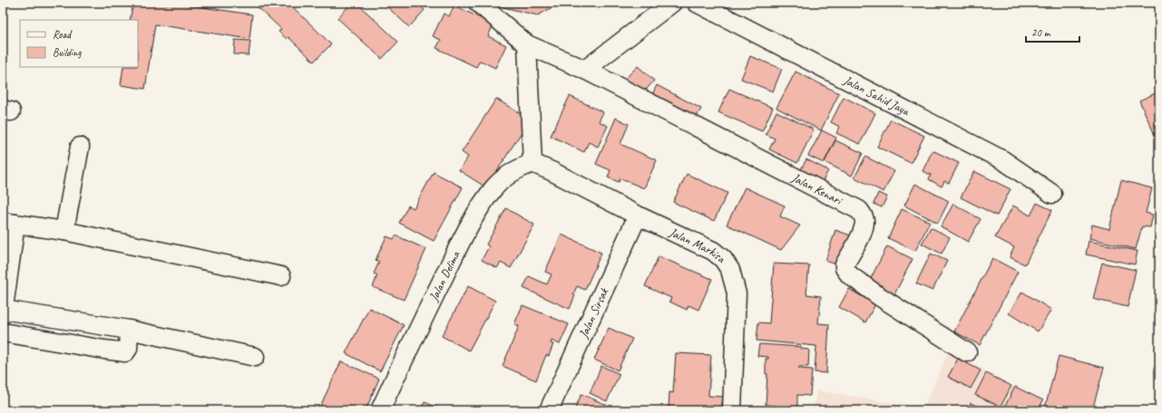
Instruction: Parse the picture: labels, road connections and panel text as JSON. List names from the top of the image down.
{
  "streets": {
    "street": [
      "Jalan Sahid Jaya",
      "Jalan Kenari",
      "Jalan Markisa",
      "Jalan Delima",
      "Jalan Sirsak"
    ]
  },
  "crossings": [
    ["Jalan Markisa", "Jalan Delima"],
    ["Jalan Markisa", "Jalan Sirsak"]
  ],
  "legend": ["Road", "Building"],
  "scale_bar": "20 m"
}
